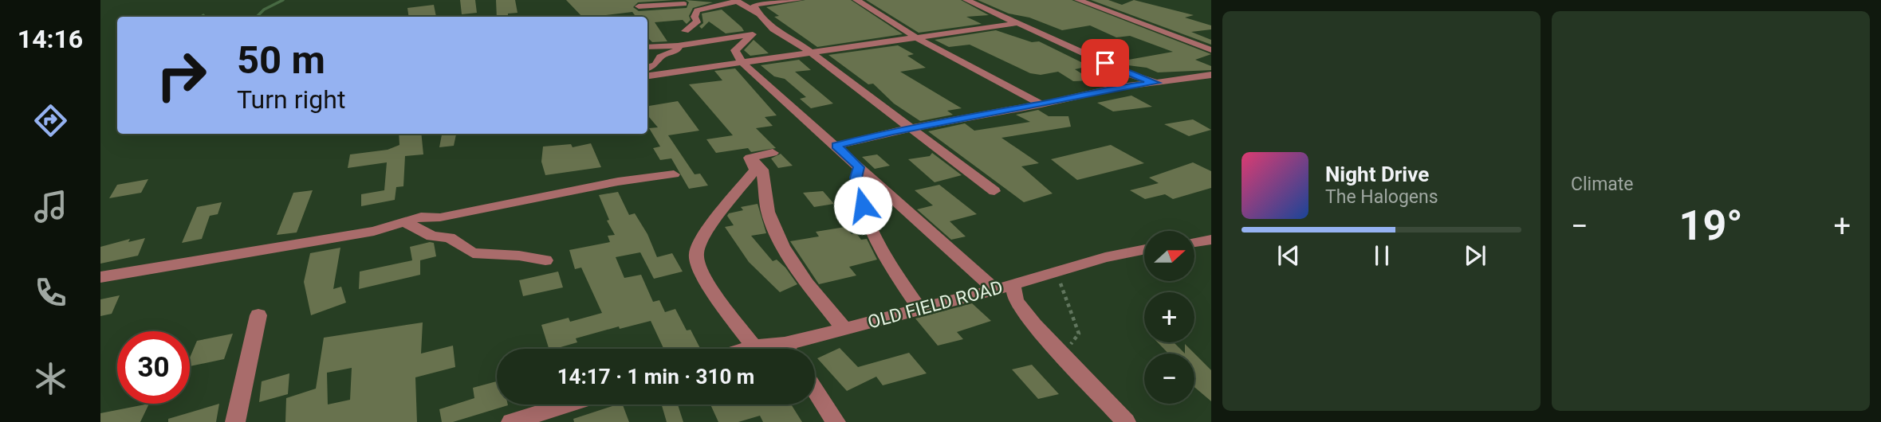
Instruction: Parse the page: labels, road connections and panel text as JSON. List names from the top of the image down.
{
  "streets": {
    "street": ["OLD FIELD ROAD"]
  },
  "north": "right",
  "page": {
    "tabs": "14:16",
    "tile": "Climate",
    "turn": ["50 m", "Turn right"],
    "song": ["Night Drive", "The Halogens"],
    "heat": ["−", "19°", "+"],
    "map_buttons": ["+", "−"],
    "limit": "30",
    "trip": "14:17 · 1 min · 310 m"
  }
}
